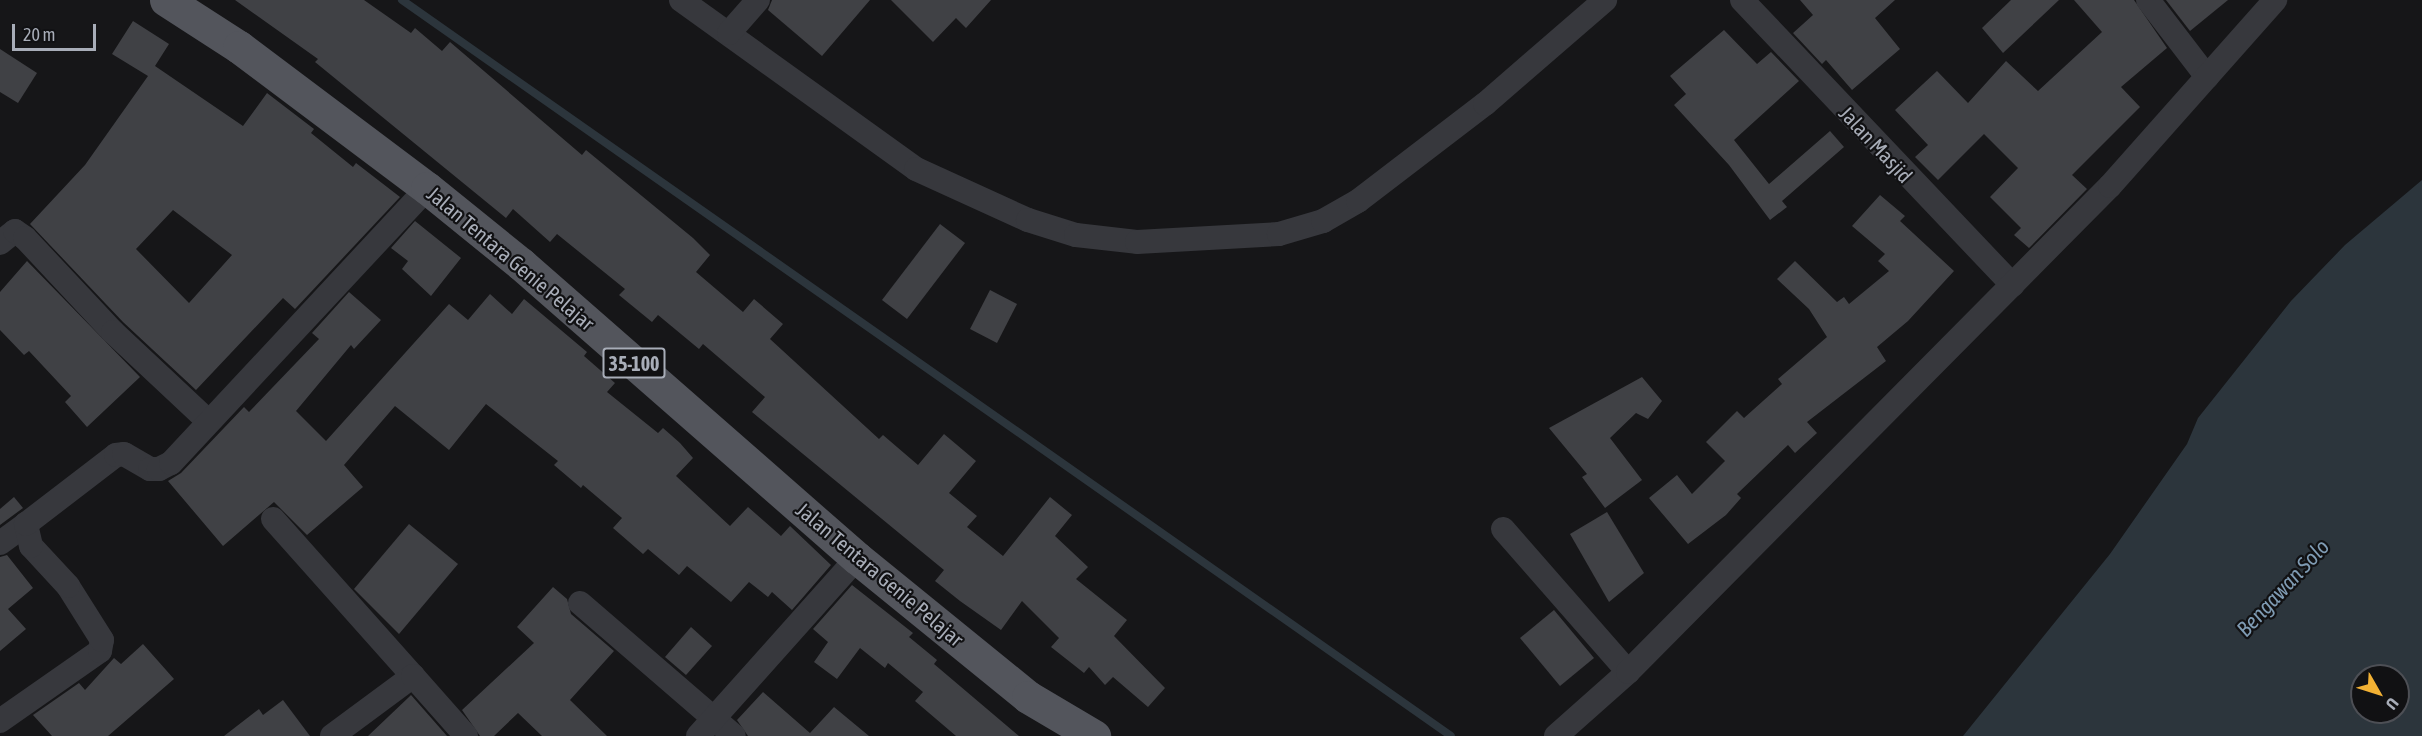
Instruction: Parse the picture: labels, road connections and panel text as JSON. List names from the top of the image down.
{
  "streets": {
    "main road": ["Jalan Tentara Genie Pelajar", "35-100"],
    "street": ["Jalan Masjid"]
  },
  "water": ["Bengawan Solo"],
  "scale_bar": "20 m",
  "north": "bottom right"
}
